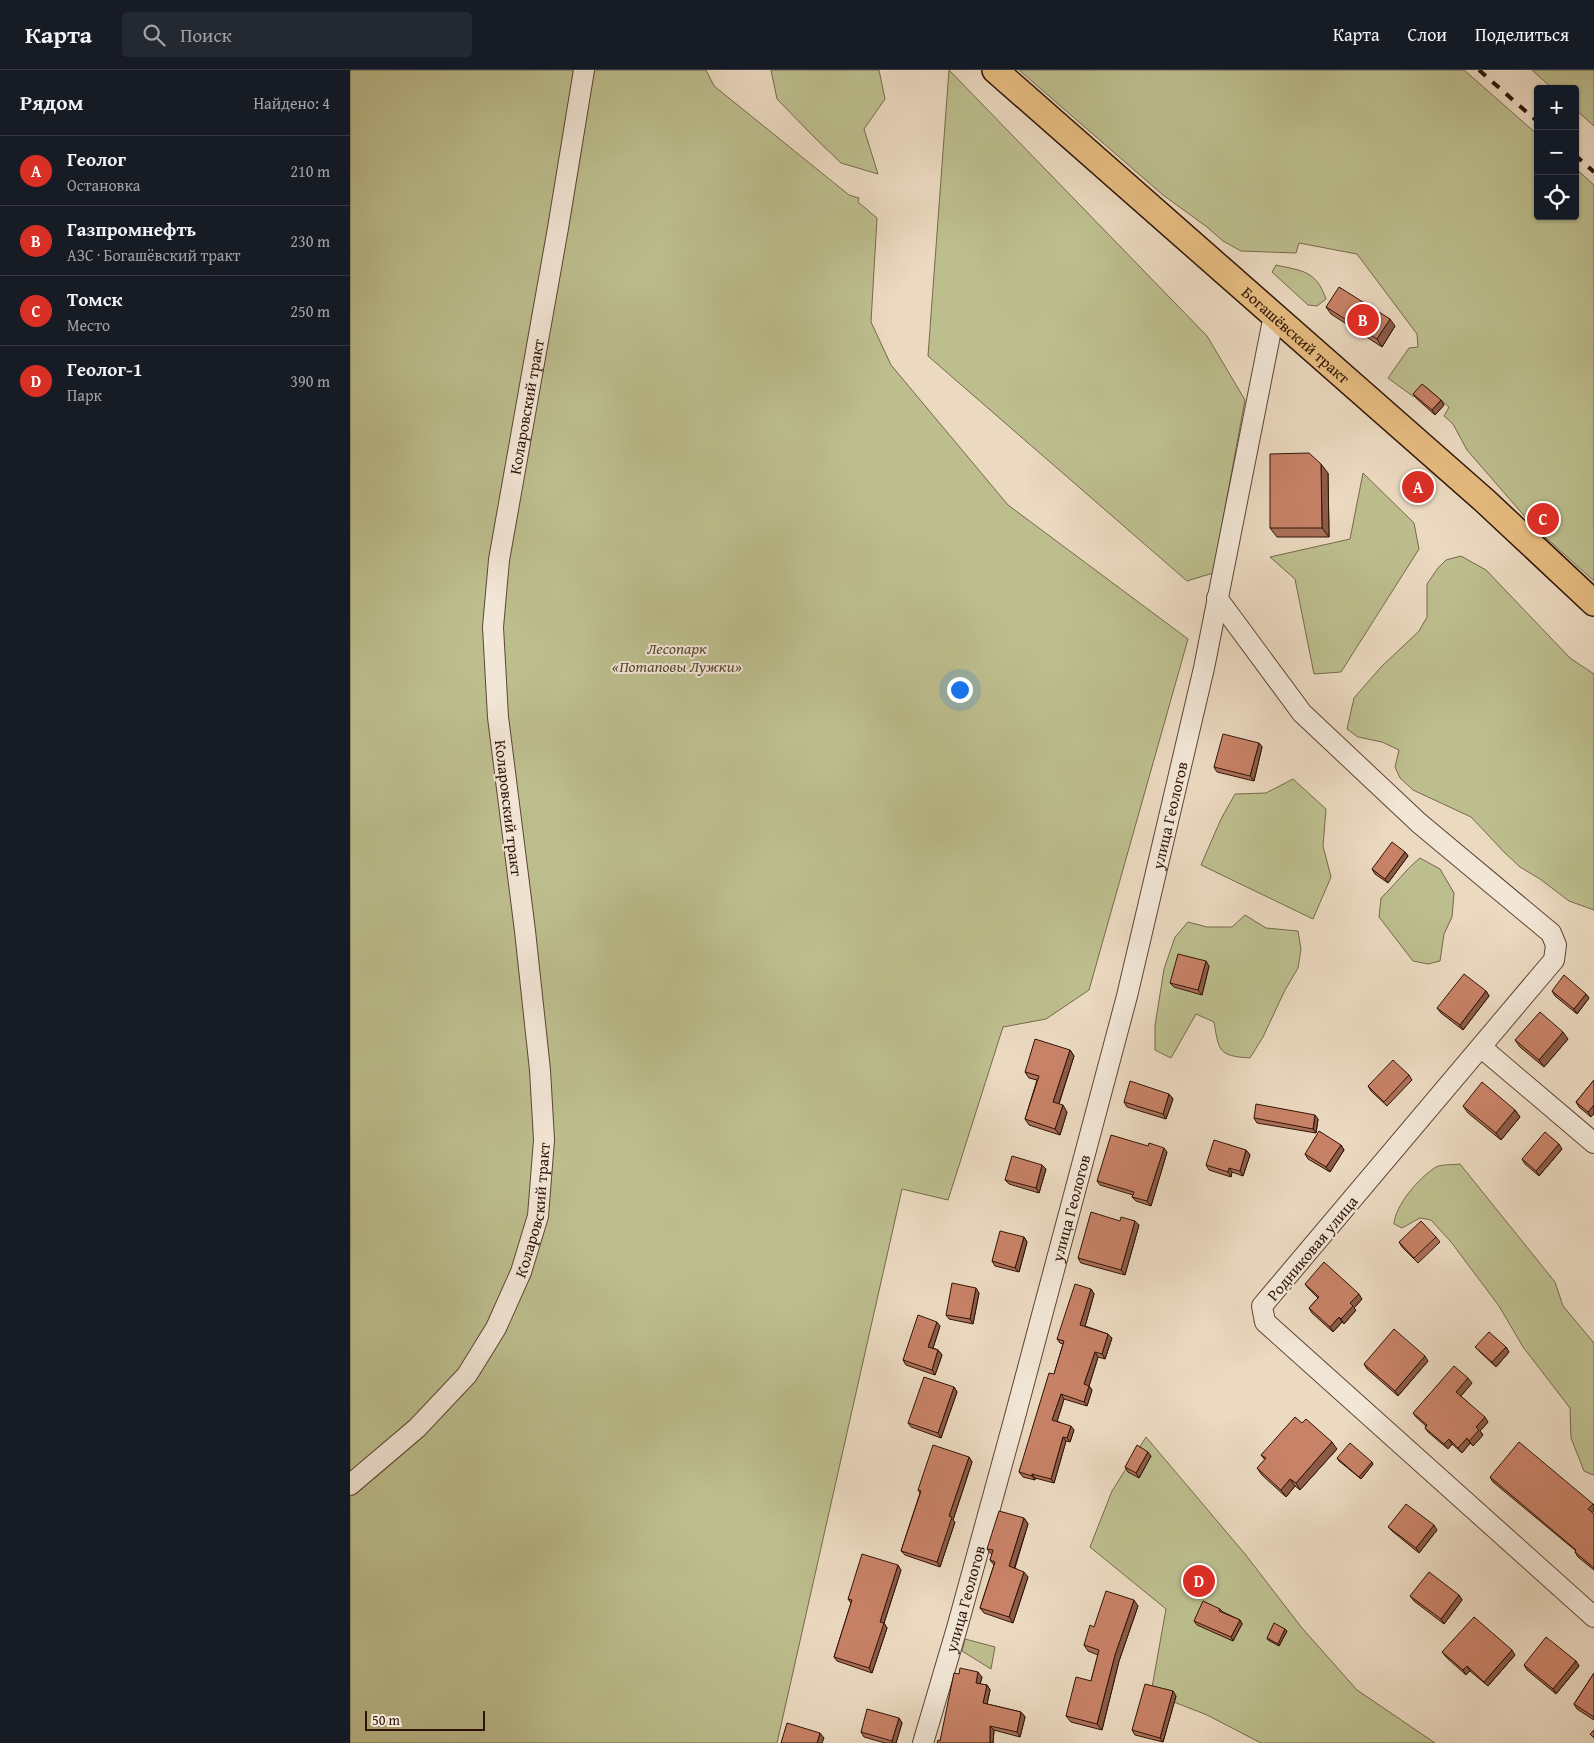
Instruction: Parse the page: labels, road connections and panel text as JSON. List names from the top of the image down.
{
  "streets": {
    "main road": ["Богашёвский тракт"],
    "street": ["Коларовский тракт", "улица Геологов", "Родниковая улица"]
  },
  "crossings": [
    ["Богашёвский тракт", "улица Геологов"],
    ["улица Геологов", "Родниковая улица"]
  ],
  "parks": ["Лесопарк «Потаповы Лужки»"],
  "scale_bar": "50 m",
  "page": {
    "header": "Карта",
    "search": "Поиск",
    "nav": ["Карта", "Слои", "Поделиться"],
    "heading": ["Рядом", "Найдено: 4"],
    "map_buttons": ["+", "−"],
    "list": [
      {
        "mark": "A",
        "name": "Геолог",
        "note": "Остановка",
        "value": "210 m"
      },
      {
        "mark": "B",
        "name": "Газпромнефть",
        "note": "АЗС · Богашёвский тракт",
        "value": "230 m"
      },
      {
        "mark": "C",
        "name": "Томск",
        "note": "Место",
        "value": "250 m"
      },
      {
        "mark": "D",
        "name": "Геолог-1",
        "note": "Парк",
        "value": "390 m"
      }
    ],
    "pins": [
      "B",
      "A",
      "C",
      "D"
    ],
    "scale": "50 m"
  }
}
